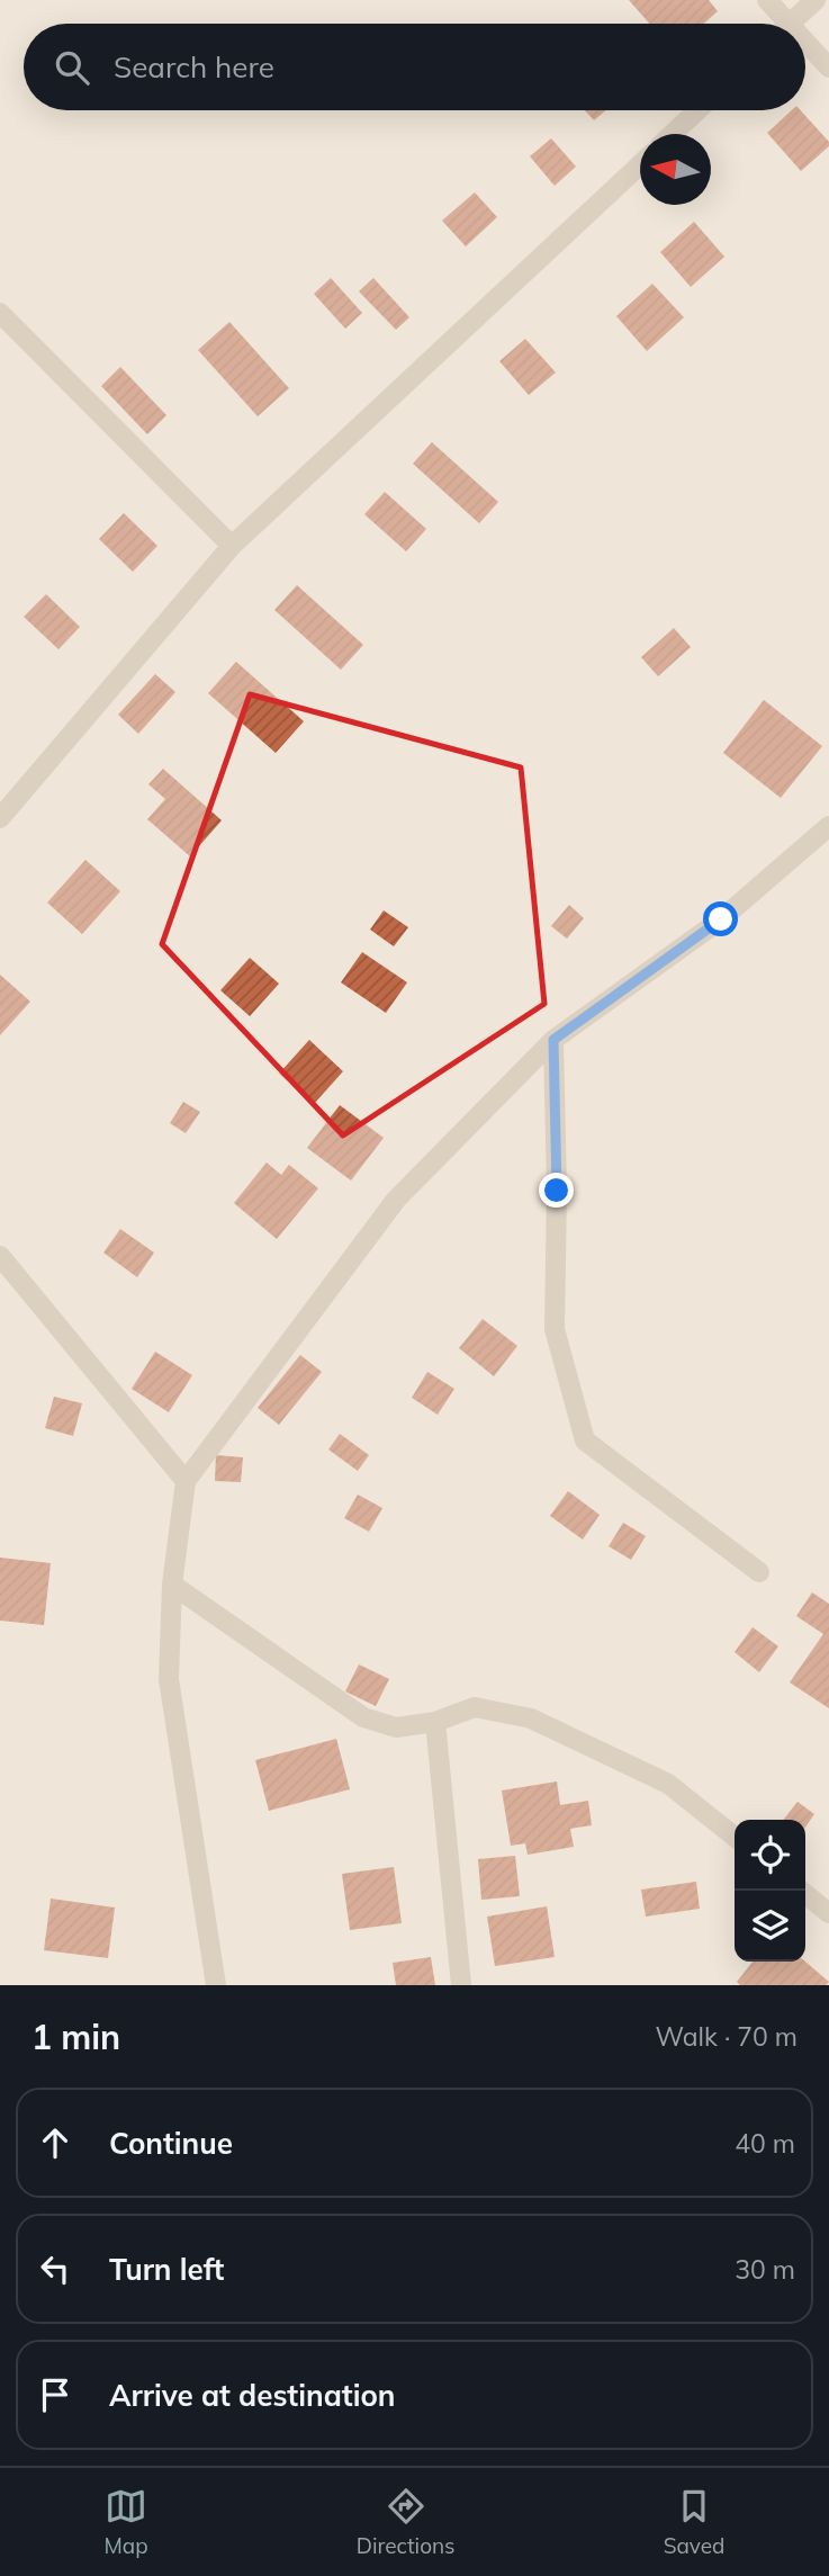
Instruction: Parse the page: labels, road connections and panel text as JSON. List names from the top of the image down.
{
  "north": "left",
  "page": {
    "search": "Search here",
    "heading": ["1 min", "Walk · 70 m"],
    "list": [
      ["Continue", "40 m"],
      ["Turn left", "30 m"],
      "Arrive at destination"
    ],
    "nav": ["Map", "Directions", "Saved"]
  }
}
